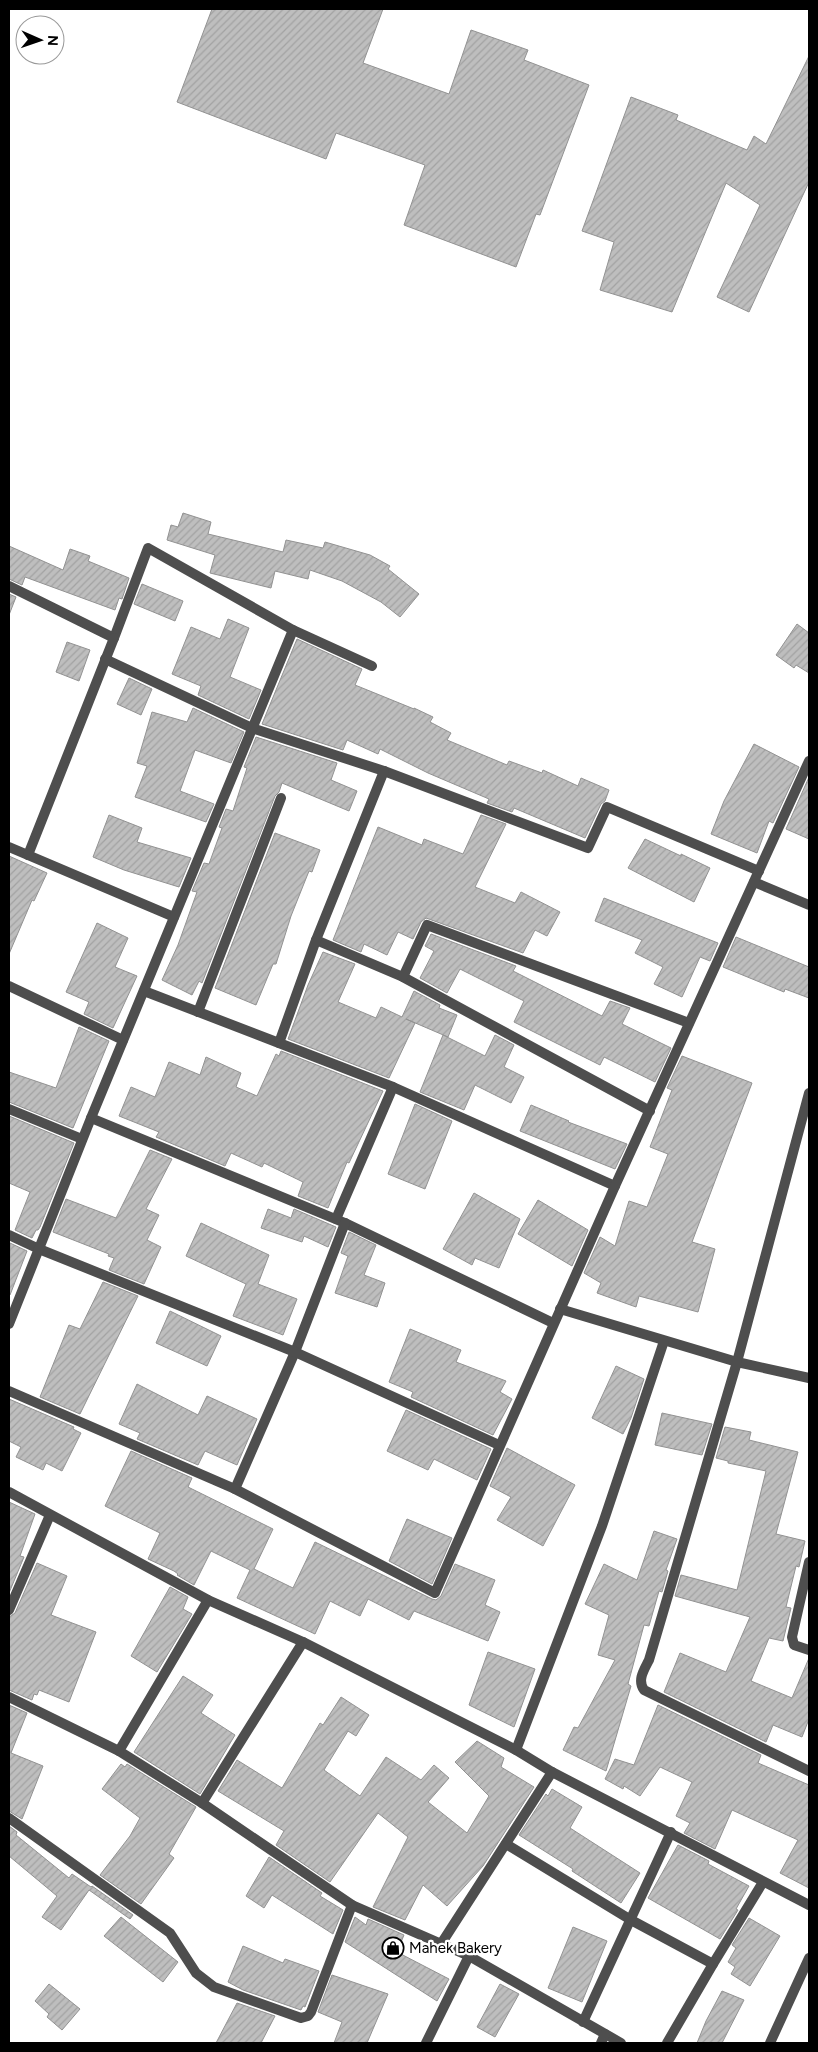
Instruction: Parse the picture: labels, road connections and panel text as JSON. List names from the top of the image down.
{
  "places": {
    "shop": ["Mahek Bakery"]
  },
  "north": "right"
}
